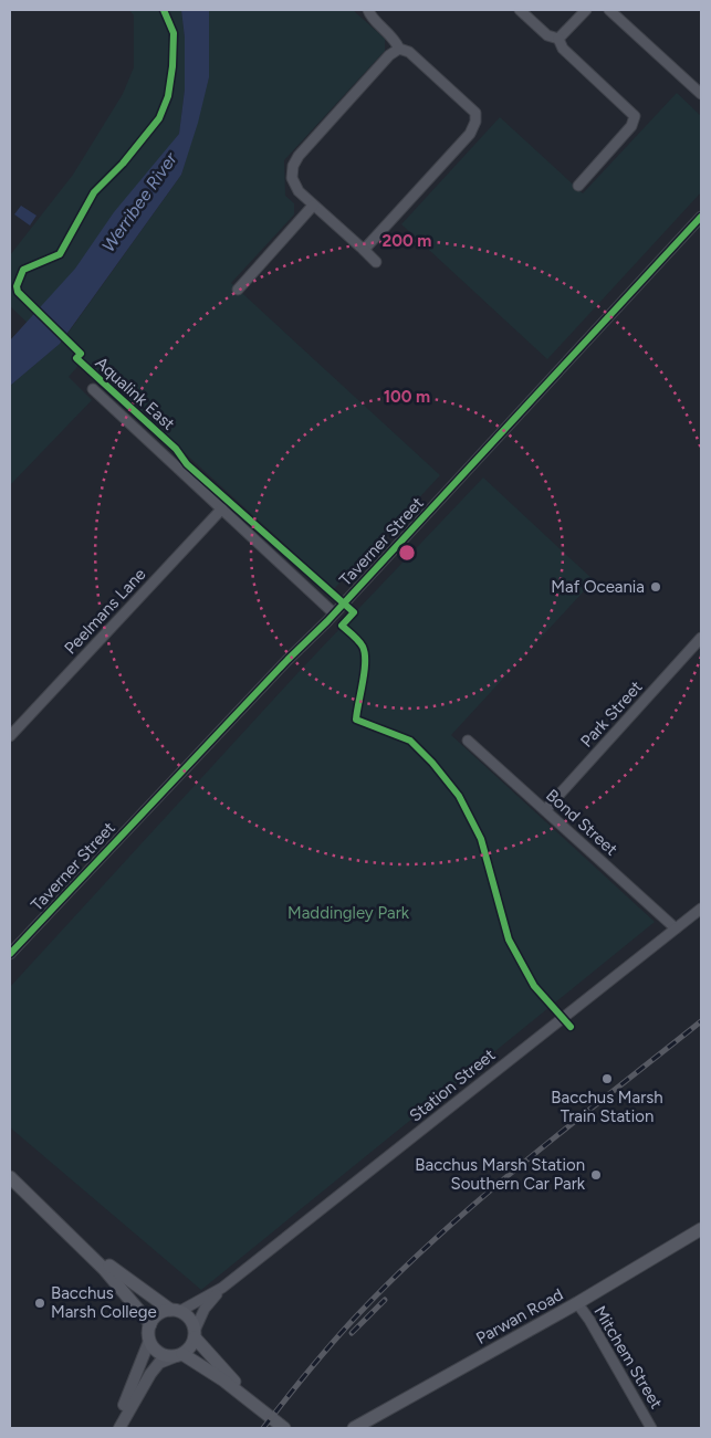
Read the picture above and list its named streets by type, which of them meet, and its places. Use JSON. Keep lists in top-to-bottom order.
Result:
{
  "streets": {
    "main road": ["Parwan Road"],
    "street": [
      "Taverner Street",
      "Peelmans Lane",
      "Park Street",
      "Bond Street",
      "Station Street",
      "Mitchem Street"
    ],
    "cycle path": ["Aqualink East"]
  },
  "crossings": [
    ["Park Street", "Bond Street"],
    ["Bond Street", "Station Street"],
    ["Parwan Road", "Mitchem Street"]
  ],
  "water": ["Werribee River"],
  "parks": ["Maddingley Park"],
  "places": [
    "Maf Oceania",
    "Bacchus Marsh Train Station",
    "Bacchus Marsh Station Southern Car Park",
    "Bacchus Marsh College"
  ],
  "rings": ["200 m", "100 m"]
}
